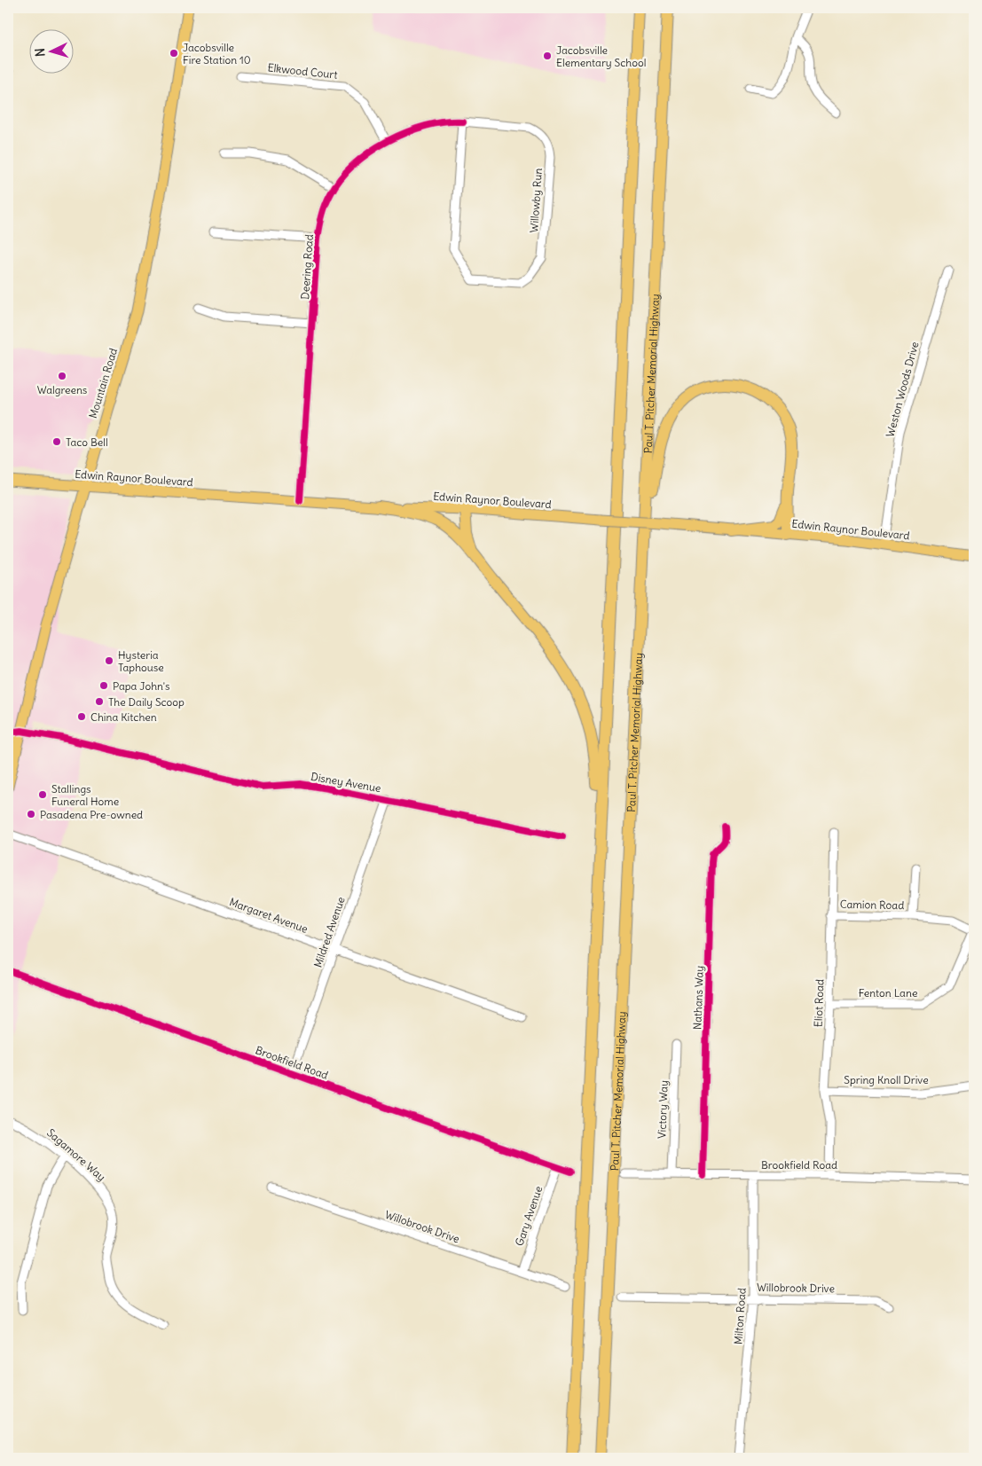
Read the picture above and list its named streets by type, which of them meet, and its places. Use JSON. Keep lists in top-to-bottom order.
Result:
{
  "streets": {
    "highway": ["Paul T. Pitcher Memorial Highway"],
    "main road": ["Mountain Road", "Edwin Raynor Boulevard"],
    "street": [
      "Elkwood Court",
      "Willowby Run",
      "Deering Road",
      "Weston Woods Drive",
      "Disney Avenue",
      "Camion Road",
      "Margaret Avenue",
      "Mildred Avenue",
      "Fenton Lane",
      "Nathans Way",
      "Eliot Road",
      "Brookfield Road",
      "Spring Knoll Drive",
      "Victory Way",
      "Sagamore Way",
      "Gary Avenue",
      "Willobrook Drive",
      "Milton Road"
    ]
  },
  "crossings": [
    ["Elkwood Court", "Deering Road"],
    ["Willowby Run", "Deering Road"],
    ["Deering Road", "Edwin Raynor Boulevard"],
    ["Mountain Road", "Edwin Raynor Boulevard"],
    ["Mountain Road", "Disney Avenue"],
    ["Weston Woods Drive", "Edwin Raynor Boulevard"],
    ["Disney Avenue", "Mildred Avenue"],
    ["Camion Road", "Fenton Lane"],
    ["Camion Road", "Eliot Road"],
    ["Margaret Avenue", "Mildred Avenue"],
    ["Mildred Avenue", "Brookfield Road"],
    ["Fenton Lane", "Eliot Road"],
    ["Nathans Way", "Brookfield Road"],
    ["Eliot Road", "Brookfield Road"],
    ["Eliot Road", "Spring Knoll Drive"],
    ["Brookfield Road", "Victory Way"],
    ["Brookfield Road", "Gary Avenue"],
    ["Brookfield Road", "Milton Road"],
    ["Gary Avenue", "Willobrook Drive"],
    ["Willobrook Drive", "Milton Road"]
  ],
  "places": [
    "Jacobsville Fire Station 10",
    "Jacobsville Elementary School",
    "Walgreens",
    "Taco Bell",
    "Hysteria Taphouse",
    "Papa John's",
    "The Daily Scoop",
    "China Kitchen",
    "Stallings Funeral Home",
    "Pasadena Pre-owned"
  ],
  "north": "left"
}
